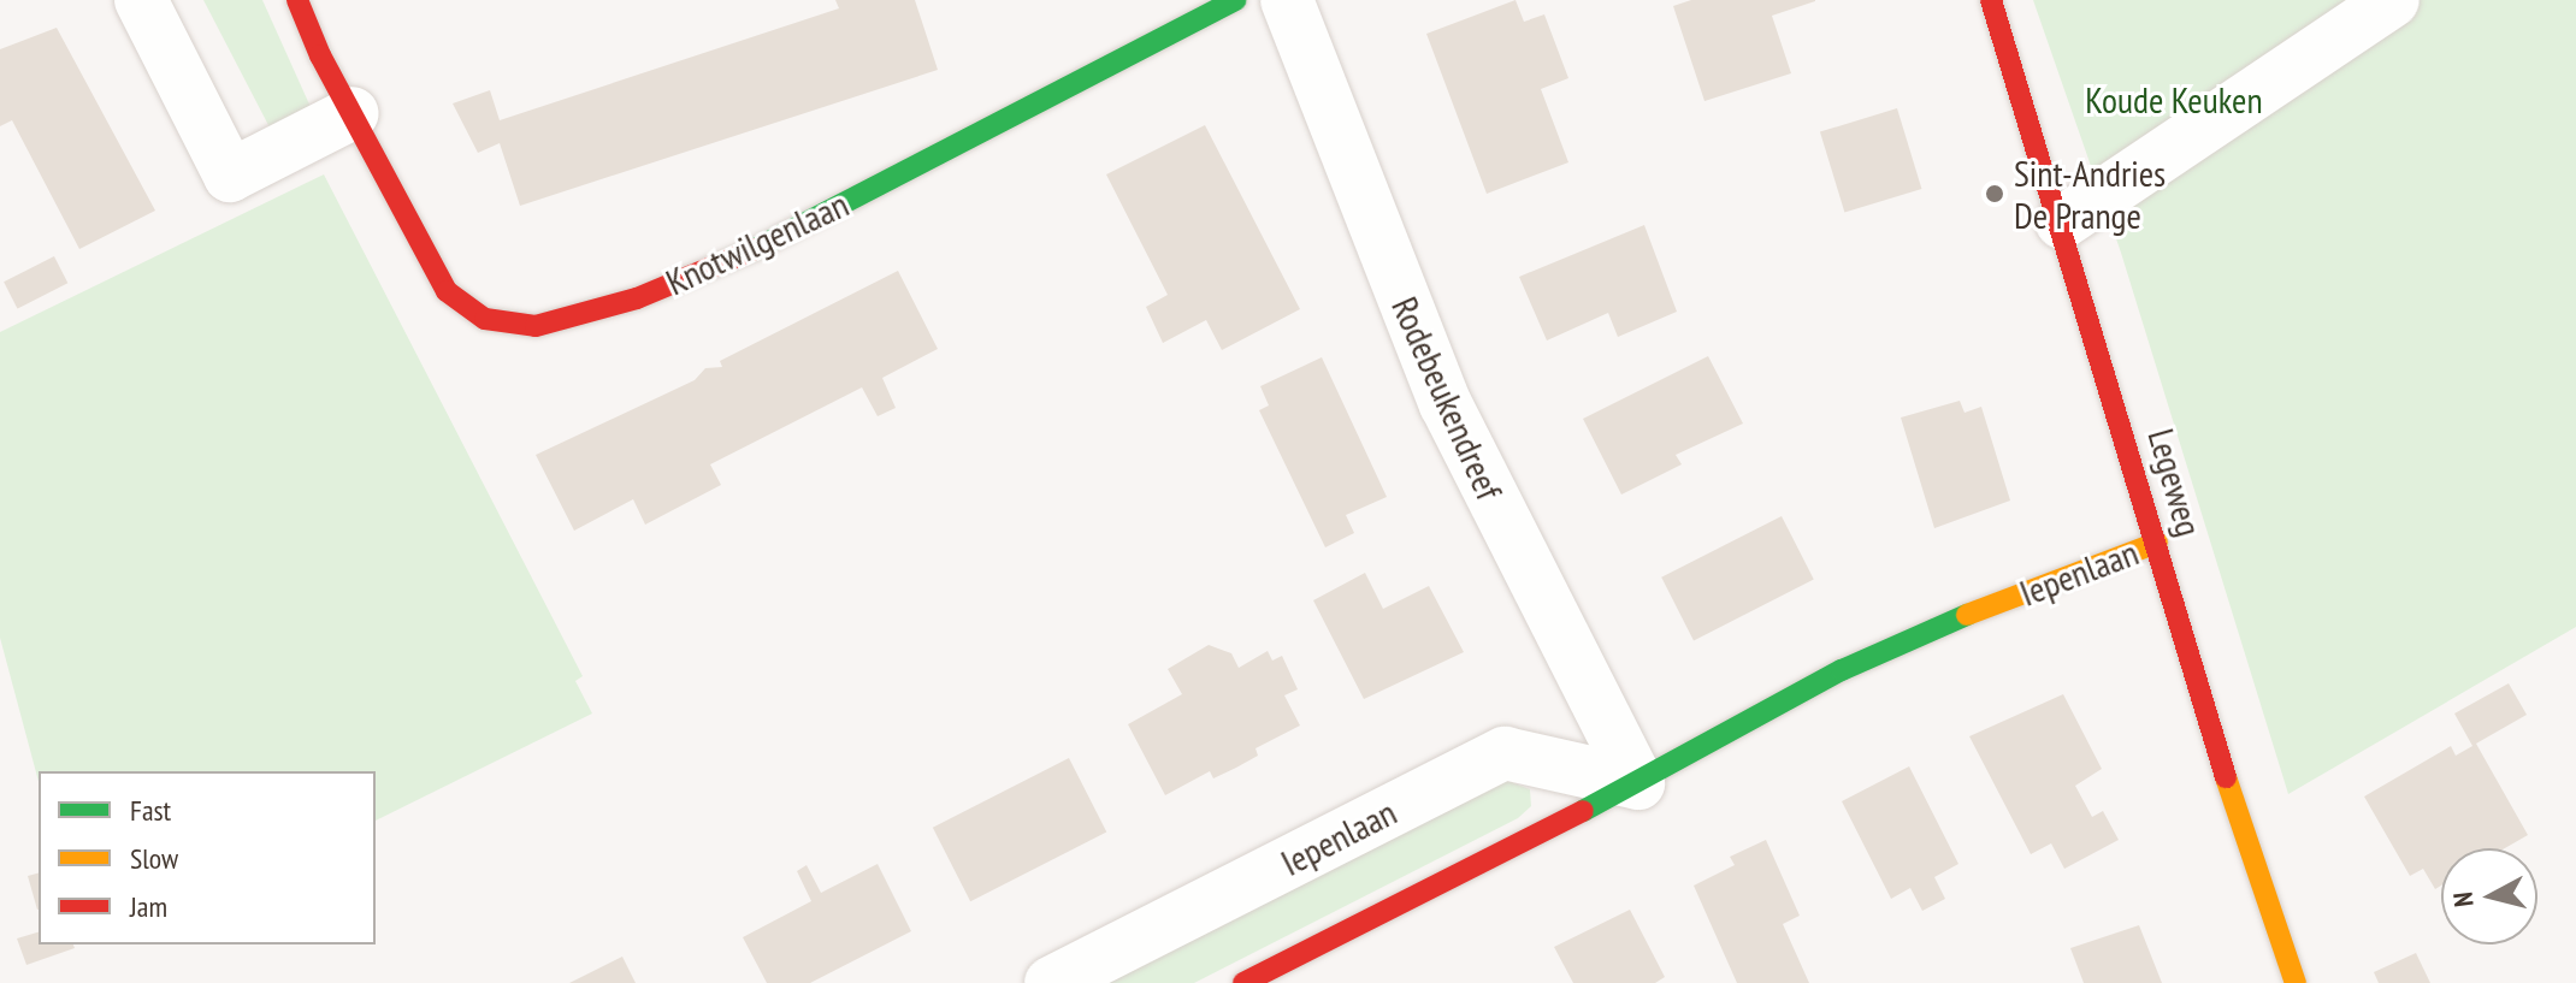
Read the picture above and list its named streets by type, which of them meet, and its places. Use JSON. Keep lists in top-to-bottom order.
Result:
{
  "streets": {
    "street": [
      "Knotwilgenlaan",
      "Rodebeukendreef",
      "Legeweg",
      "Iepenlaan"
    ]
  },
  "crossings": [
    ["Rodebeukendreef", "Iepenlaan"],
    ["Legeweg", "Iepenlaan"]
  ],
  "parks": ["Koude Keuken"],
  "places": ["Sint-Andries De Prange"],
  "legend": ["Fast", "Slow", "Jam"],
  "north": "left"
}
